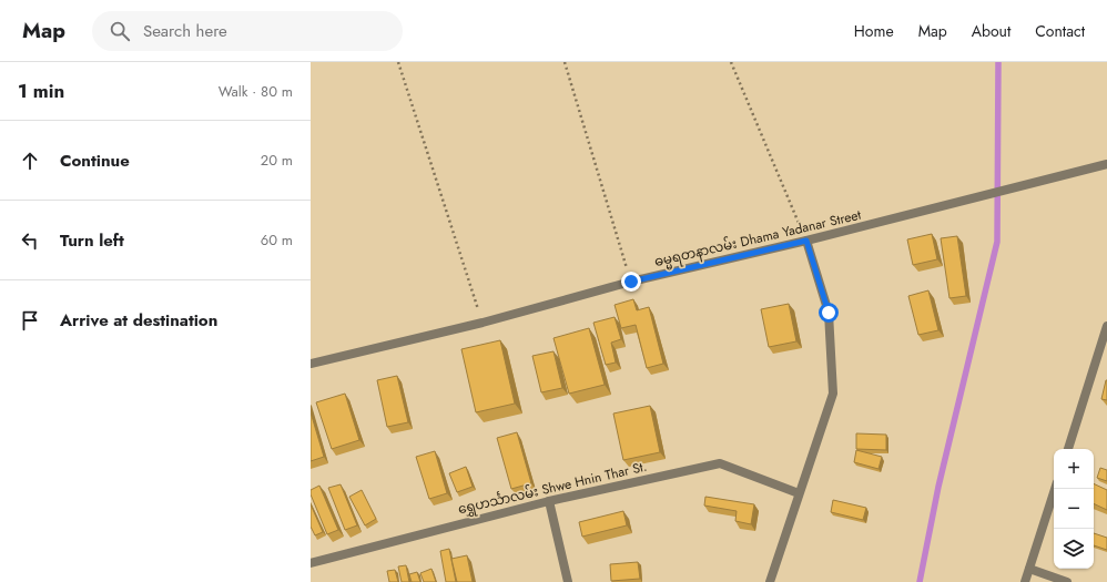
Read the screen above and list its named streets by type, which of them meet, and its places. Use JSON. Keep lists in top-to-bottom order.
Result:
{
  "streets": {
    "street": ["ဓမ္မရတနာလမ်း Dhama Yadanar Street", "ရွှေဟင်္သာလမ်း Shwe Hnin Thar St."]
  },
  "page": {
    "header": "Map",
    "search": "Search here",
    "nav": [
      "Home",
      "Map",
      "About",
      "Contact"
    ],
    "heading": ["1 min", "Walk · 80 m"],
    "list": [
      ["Continue", "20 m"],
      ["Turn left", "60 m"],
      "Arrive at destination"
    ],
    "map_buttons": ["+", "−"]
  }
}
